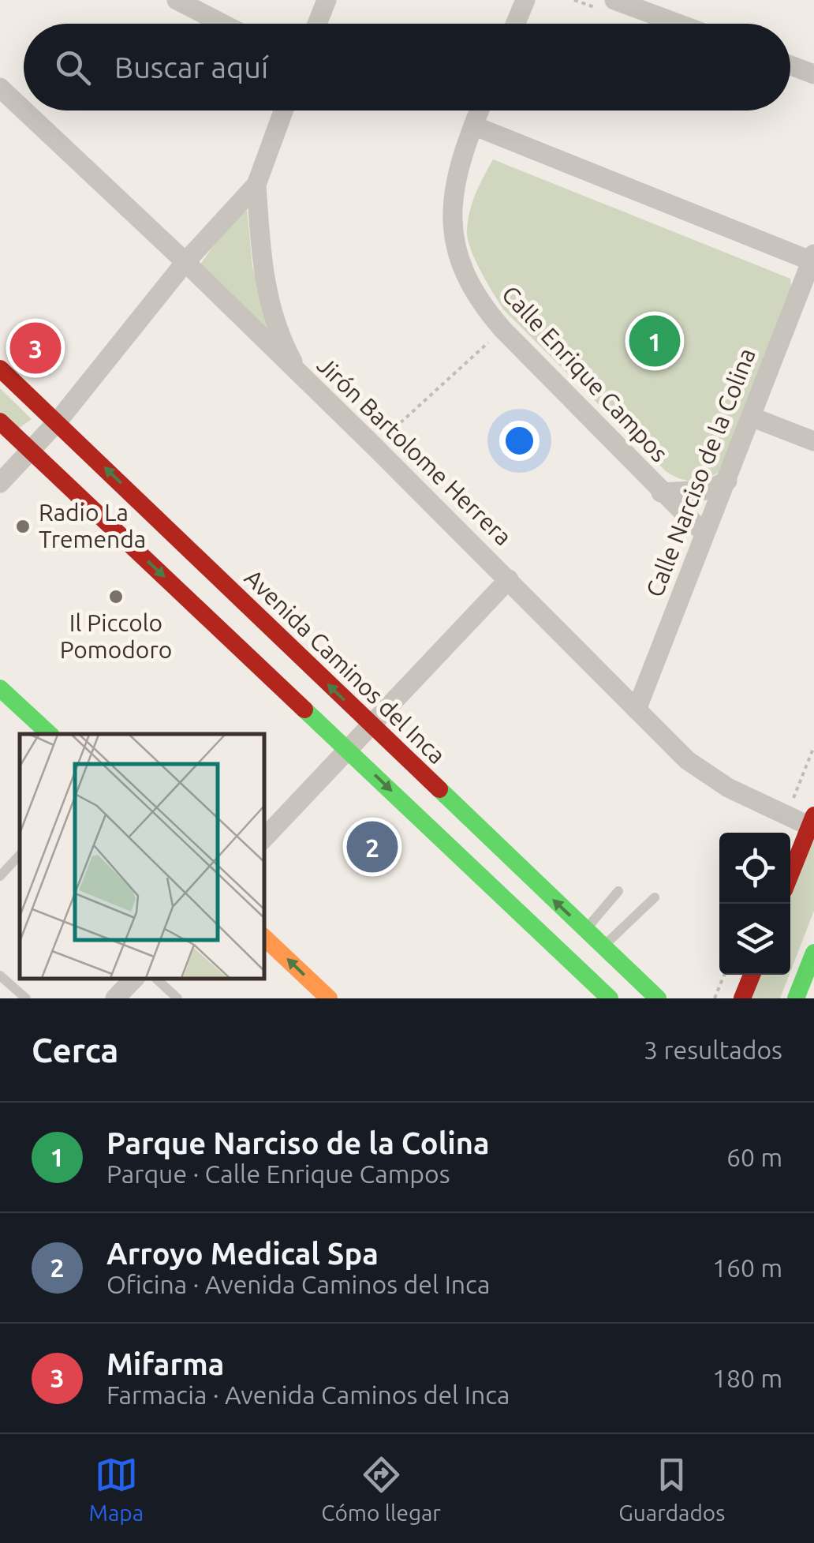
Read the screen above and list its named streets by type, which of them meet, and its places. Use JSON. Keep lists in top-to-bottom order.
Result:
{
  "streets": {
    "main road": ["Avenida Caminos del Inca"],
    "street": ["Calle Enrique Campos", "Jirón Bartolome Herrera", "Calle Narciso de la Colina"]
  },
  "crossings": [
    ["Calle Enrique Campos", "Calle Narciso de la Colina"],
    ["Jirón Bartolome Herrera", "Calle Narciso de la Colina"]
  ],
  "places": ["Radio La Tremenda", "Il Piccolo Pomodoro"],
  "page": {
    "search": "Buscar aquí",
    "pins": ["1", "3", "2"],
    "heading": ["Cerca", "3 resultados"],
    "list": [
      {
        "mark": "1",
        "name": "Parque Narciso de la Colina",
        "note": "Parque · Calle Enrique Campos",
        "value": "60 m"
      },
      {
        "mark": "2",
        "name": "Arroyo Medical Spa",
        "note": "Oficina · Avenida Caminos del Inca",
        "value": "160 m"
      },
      {
        "mark": "3",
        "name": "Mifarma",
        "note": "Farmacia · Avenida Caminos del Inca",
        "value": "180 m"
      }
    ],
    "nav": ["Mapa", "Cómo llegar", "Guardados"]
  }
}
